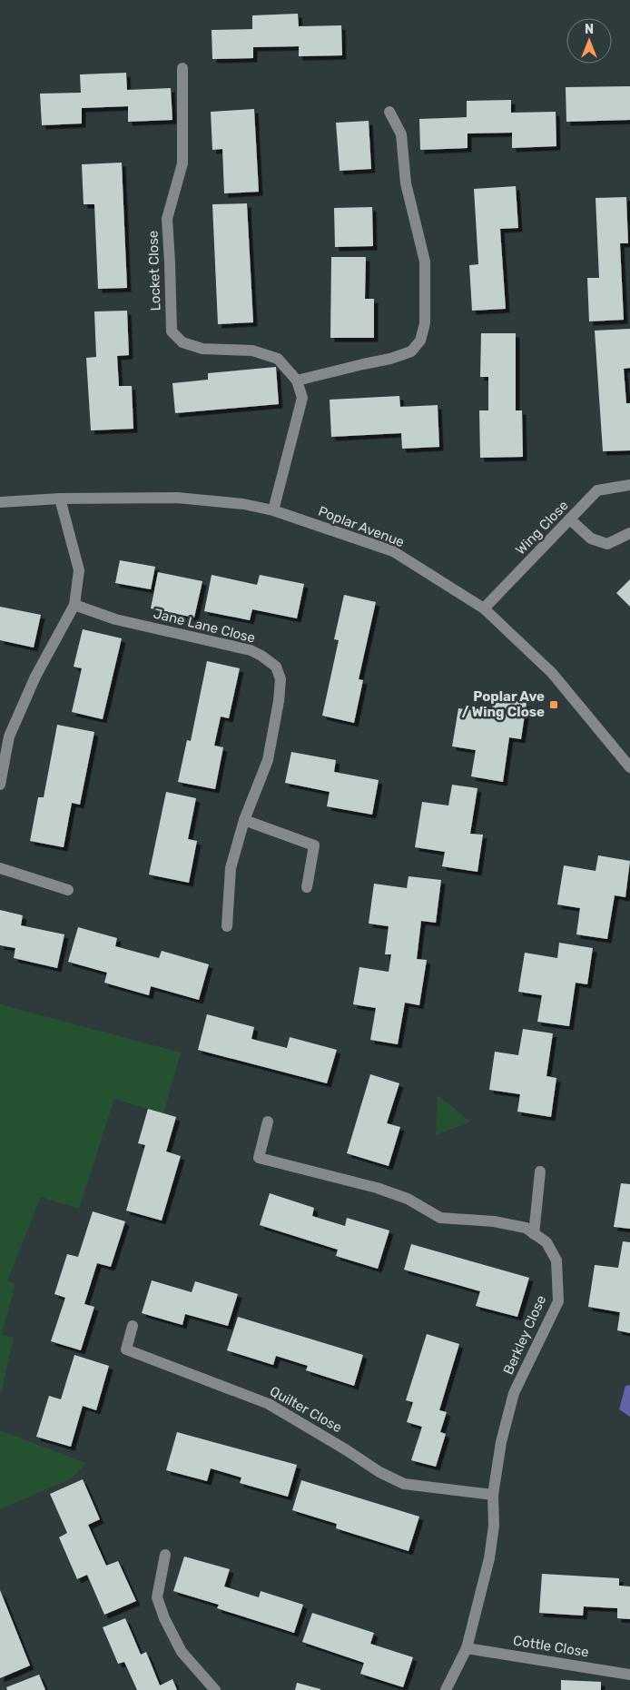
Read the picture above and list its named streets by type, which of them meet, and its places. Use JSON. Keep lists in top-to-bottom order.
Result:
{
  "streets": {
    "street": [
      "Locket Close",
      "Poplar Avenue",
      "Wing Close",
      "Jane Lane Close",
      "Berkley Close",
      "Quilter Close",
      "Cottle Close"
    ]
  },
  "crossings": [
    ["Locket Close", "Poplar Avenue"],
    ["Poplar Avenue", "Wing Close"],
    ["Berkley Close", "Quilter Close"],
    ["Berkley Close", "Cottle Close"]
  ],
  "places": {
    "transit": ["Poplar Ave / Wing Close"]
  },
  "north": "top"
}
